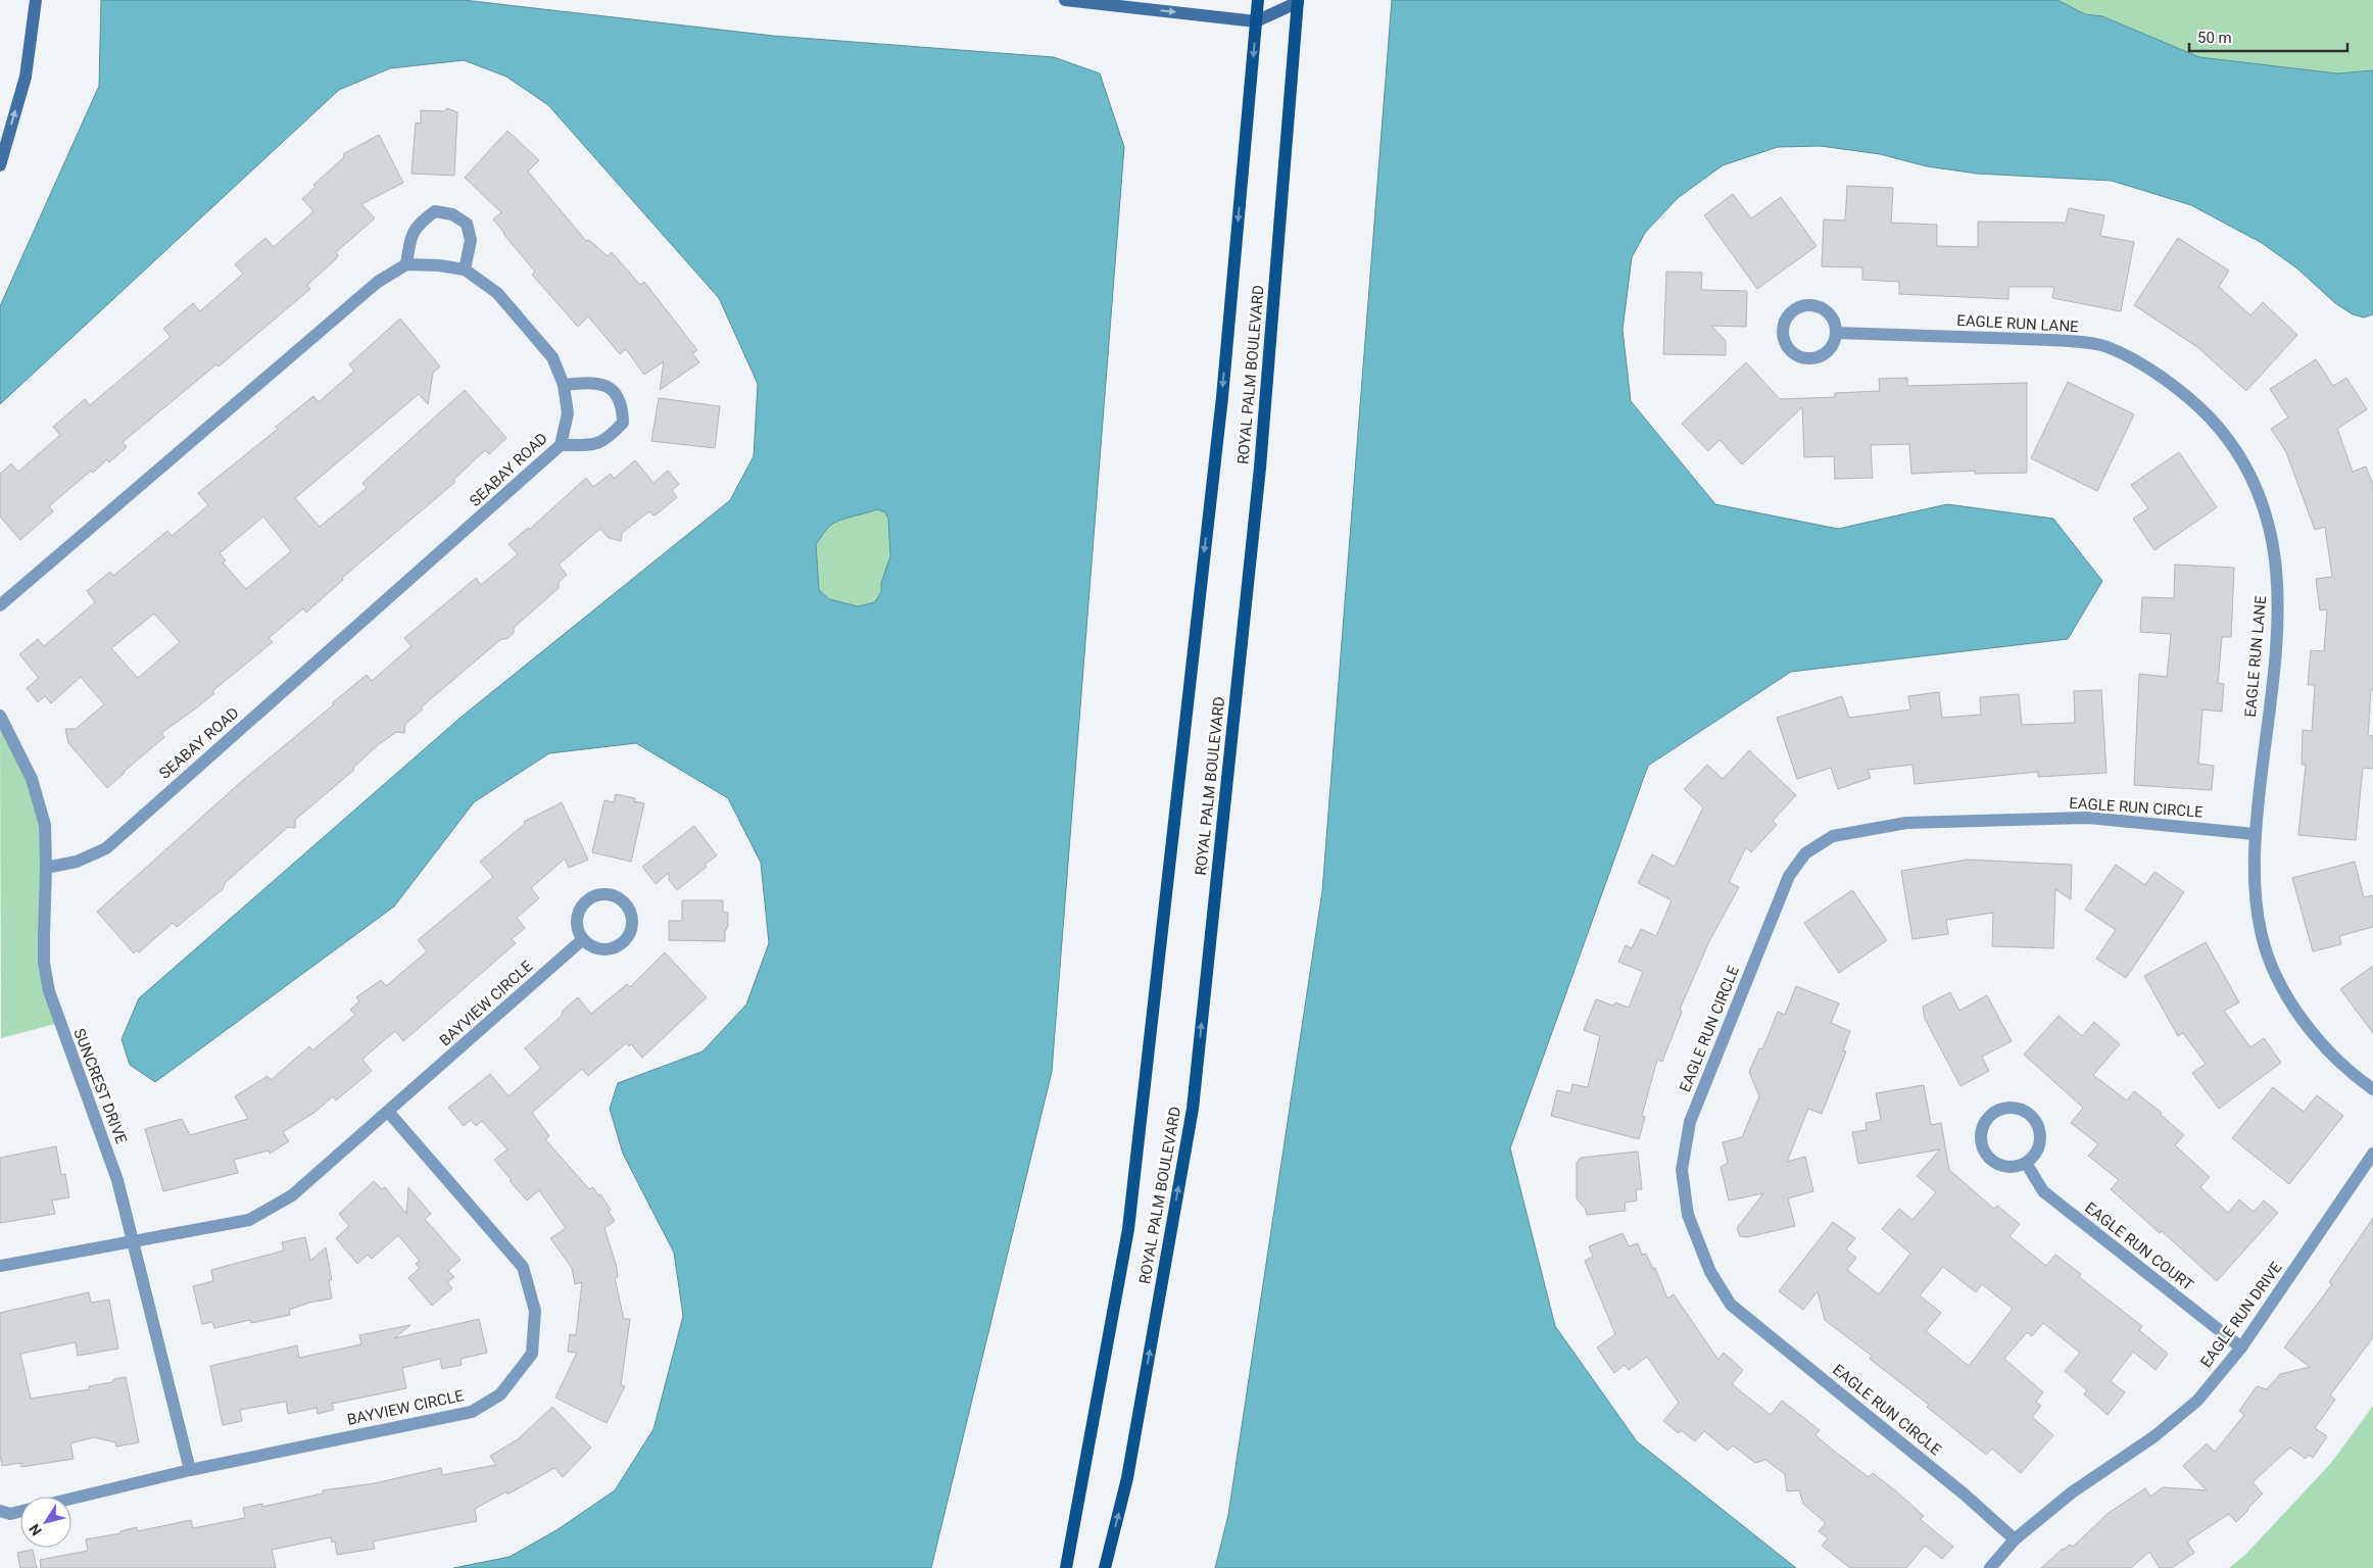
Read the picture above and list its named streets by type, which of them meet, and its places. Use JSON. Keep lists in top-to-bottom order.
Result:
{
  "streets": {
    "main road": ["ROYAL PALM BOULEVARD"],
    "street": [
      "EAGLE RUN LANE",
      "SEABAY ROAD",
      "EAGLE RUN CIRCLE",
      "BAYVIEW CIRCLE",
      "SUNCREST DRIVE",
      "EAGLE RUN COURT",
      "EAGLE RUN DRIVE"
    ]
  },
  "crossings": [
    ["EAGLE RUN LANE", "EAGLE RUN CIRCLE"],
    ["SEABAY ROAD", "SUNCREST DRIVE"],
    ["EAGLE RUN CIRCLE", "EAGLE RUN DRIVE"],
    ["BAYVIEW CIRCLE", "SUNCREST DRIVE"],
    ["EAGLE RUN COURT", "EAGLE RUN DRIVE"]
  ],
  "scale_bar": "50 m",
  "north": "bottom left"
}
